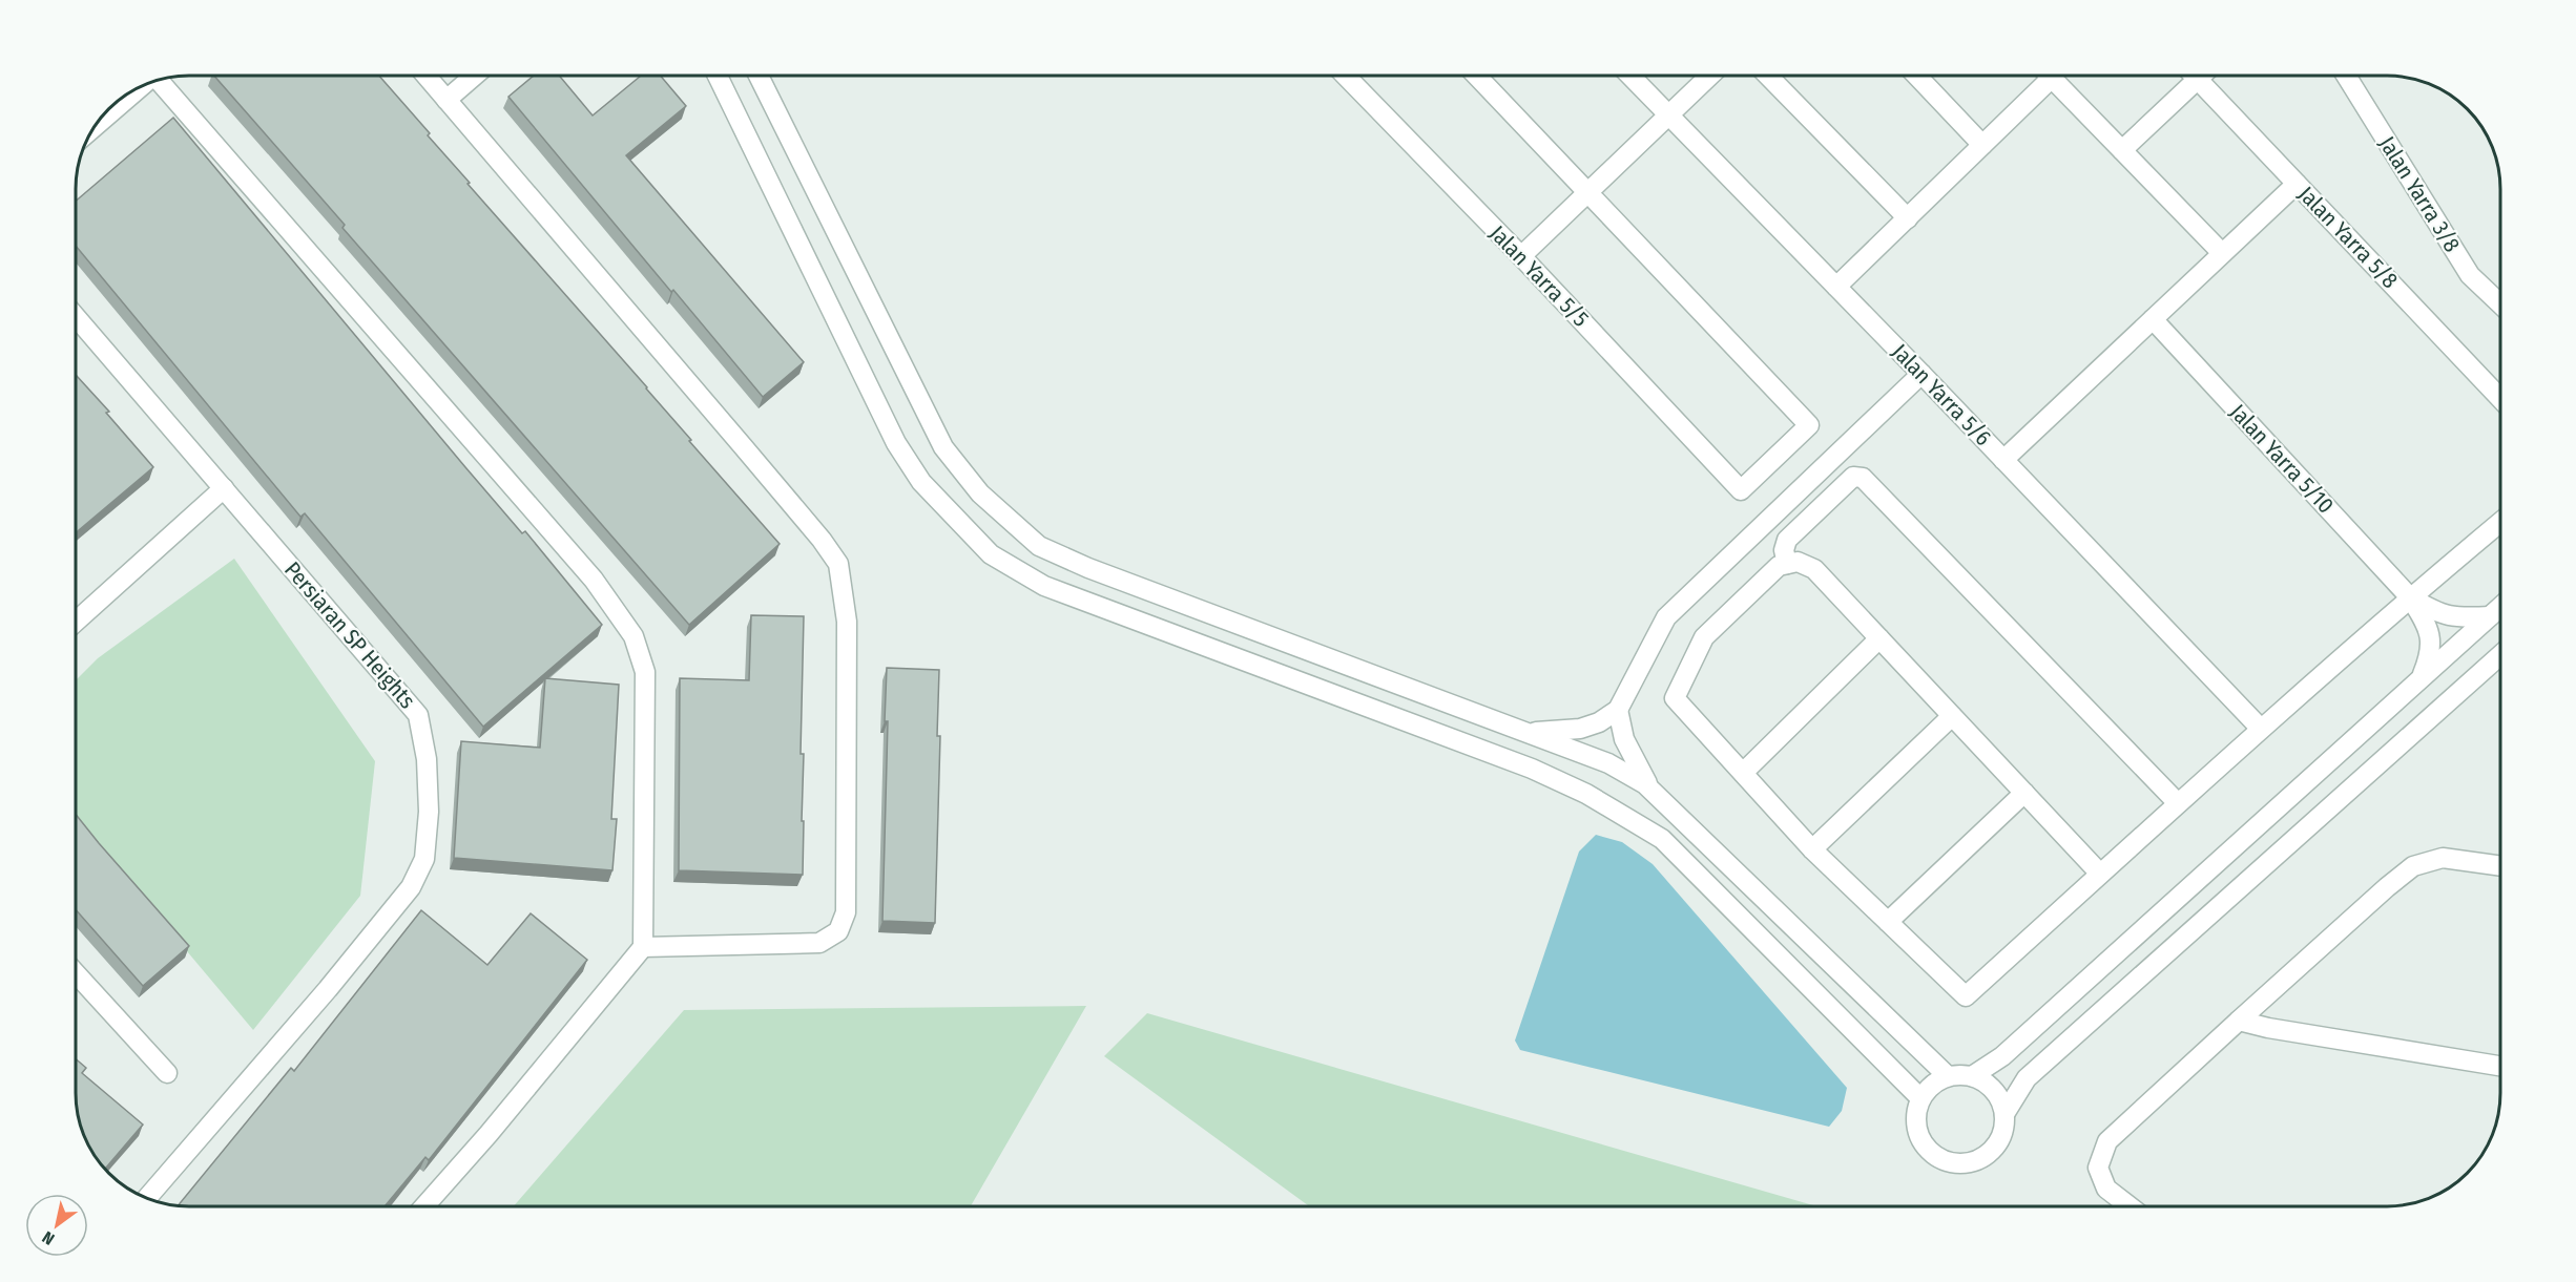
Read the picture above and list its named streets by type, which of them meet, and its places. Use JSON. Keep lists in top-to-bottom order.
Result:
{
  "streets": {
    "street": [
      "Jalan Yarra 3/8",
      "Jalan Yarra 5/8",
      "Jalan Yarra 5/5",
      "Jalan Yarra 5/6",
      "Jalan Yarra 5/10",
      "Persiaran SP Heights"
    ]
  },
  "north": "bottom left"
}
